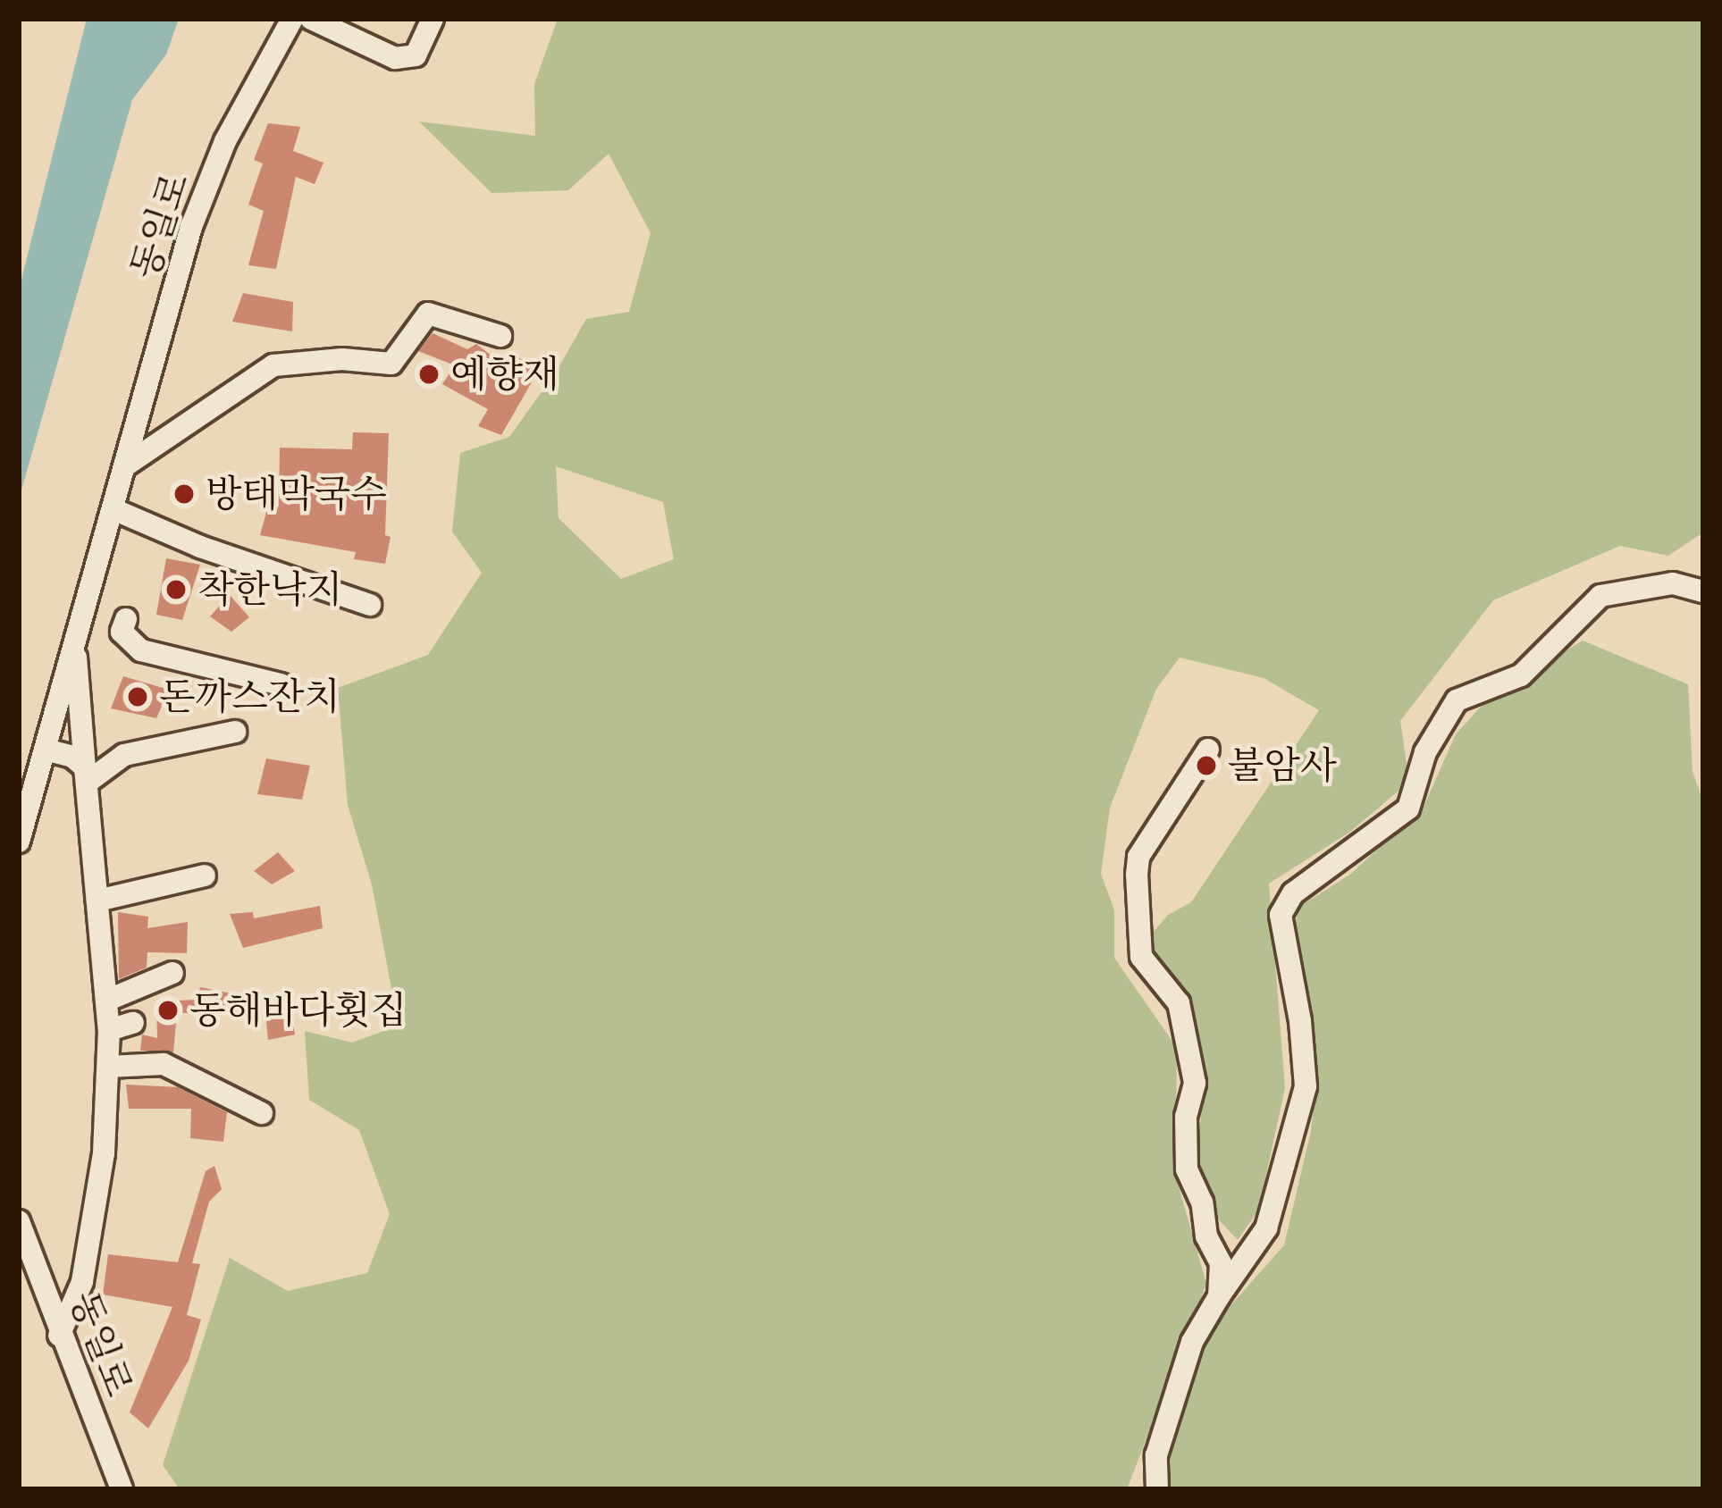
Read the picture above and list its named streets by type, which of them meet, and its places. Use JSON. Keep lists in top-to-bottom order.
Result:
{
  "streets": {
    "street": ["동일로"]
  },
  "places": [
    "예향재",
    "방태막국수",
    "착한낙지",
    "돈까스잔치",
    "불암사",
    "동해바다횟집"
  ]
}
